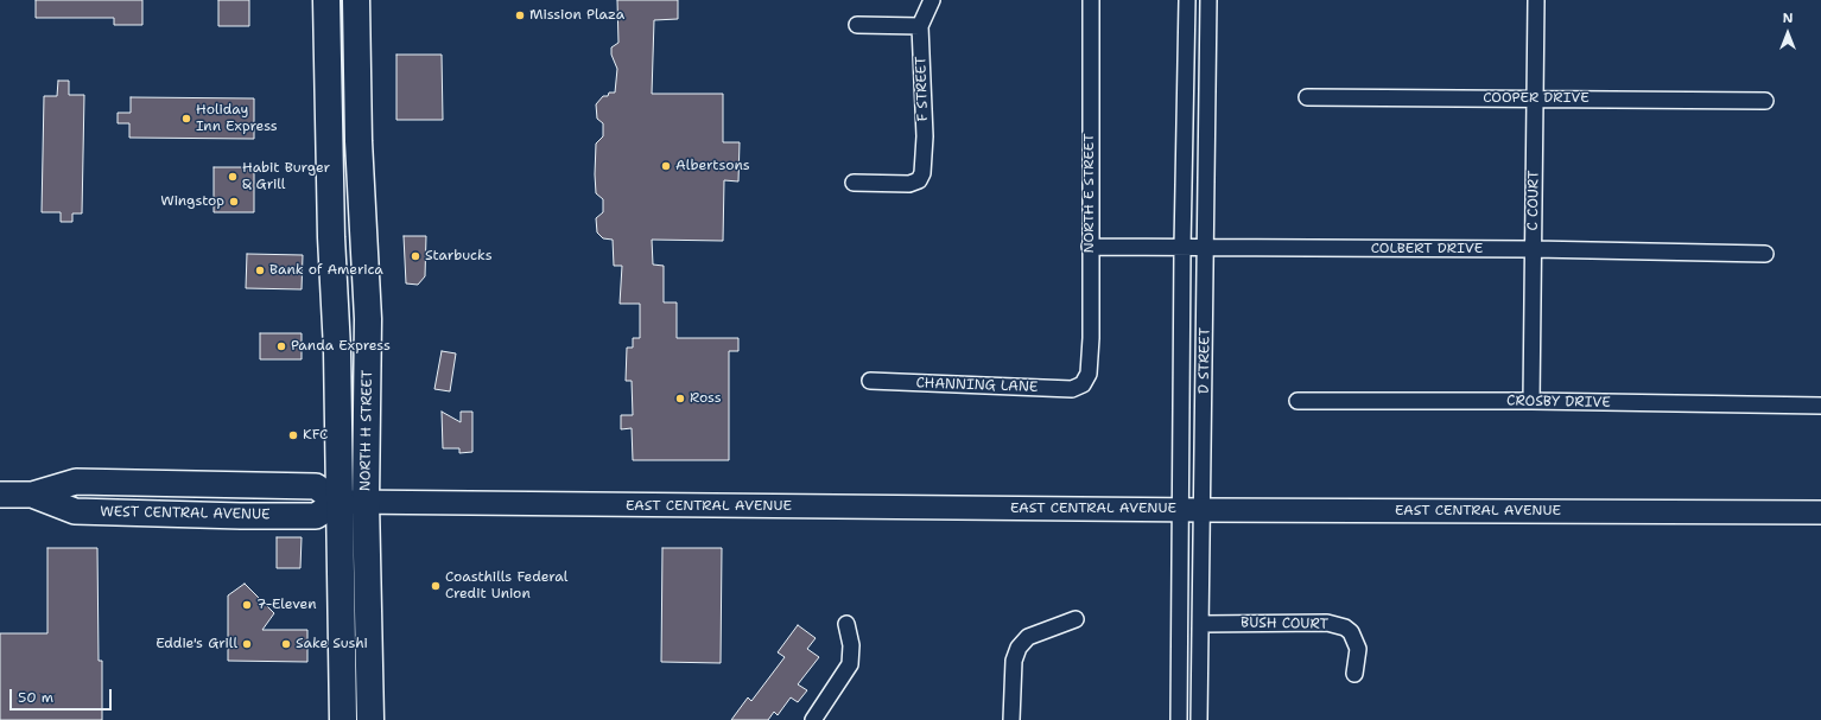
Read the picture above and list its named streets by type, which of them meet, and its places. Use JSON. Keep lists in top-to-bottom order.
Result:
{
  "streets": {
    "highway": ["NORTH H STREET"],
    "main road": ["EAST CENTRAL AVENUE", "WEST CENTRAL AVENUE"],
    "street": [
      "F STREET",
      "COOPER DRIVE",
      "NORTH E STREET",
      "C COURT",
      "COLBERT DRIVE",
      "D STREET",
      "CHANNING LANE",
      "CROSBY DRIVE",
      "BUSH COURT"
    ]
  },
  "crossings": [
    ["COOPER DRIVE", "C COURT"],
    ["NORTH E STREET", "COLBERT DRIVE"],
    ["NORTH E STREET", "CHANNING LANE"],
    ["C COURT", "COLBERT DRIVE"],
    ["C COURT", "CROSBY DRIVE"],
    ["COLBERT DRIVE", "D STREET"],
    ["D STREET", "EAST CENTRAL AVENUE"],
    ["D STREET", "BUSH COURT"],
    ["NORTH H STREET", "EAST CENTRAL AVENUE"],
    ["NORTH H STREET", "WEST CENTRAL AVENUE"]
  ],
  "places": [
    "Mission Plaza",
    "Holiday Inn Express",
    "Albertsons",
    "Habit Burger & Grill",
    "Wingstop",
    "Starbucks",
    "Bank of America",
    "Panda Express",
    "Ross",
    "KFC",
    "Coasthills Federal Credit Union",
    "7-Eleven",
    "Eddie's Grill",
    "Sake Sushi"
  ],
  "scale_bar": "50 m",
  "north": "top"
}
